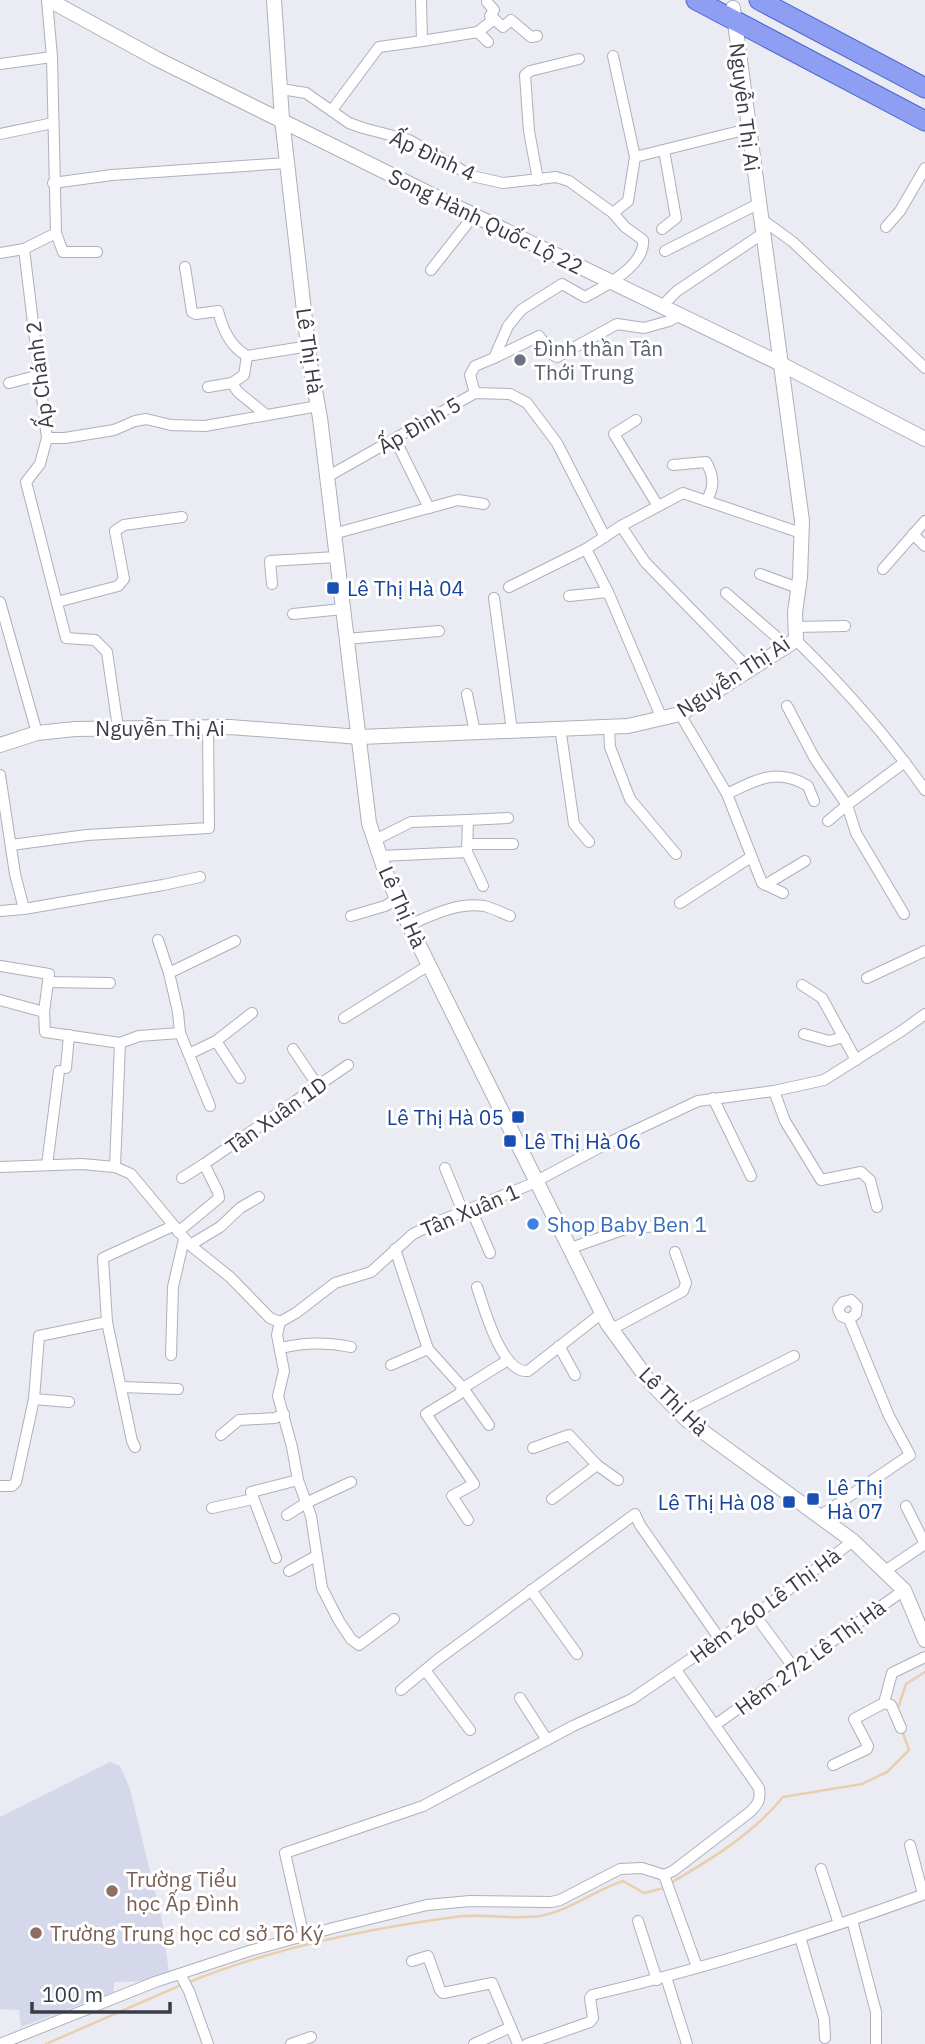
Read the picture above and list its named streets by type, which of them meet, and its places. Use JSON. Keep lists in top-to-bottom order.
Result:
{
  "streets": {
    "street": [
      "Nguyễn Thị Ai",
      "Ấp Đình 4",
      "Song Hành Quốc Lộ 22",
      "Lê Thị Hà",
      "Ấp Chánh 2",
      "Ấp Đình 5",
      "Tân Xuân 1D",
      "Tân Xuân 1",
      "Hẻm 260 Lê Thị Hà",
      "Hẻm 272 Lê Thị Hà"
    ]
  },
  "crossings": [
    ["Nguyễn Thị Ai", "Song Hành Quốc Lộ 22"],
    ["Nguyễn Thị Ai", "Lê Thị Hà"],
    ["Nguyễn Thị Ai", "Ấp Chánh 2"],
    ["Ấp Đình 4", "Song Hành Quốc Lộ 22"],
    ["Ấp Đình 4", "Lê Thị Hà"],
    ["Song Hành Quốc Lộ 22", "Lê Thị Hà"],
    ["Lê Thị Hà", "Ấp Đình 5"],
    ["Lê Thị Hà", "Tân Xuân 1"],
    ["Lê Thị Hà", "Hẻm 260 Lê Thị Hà"],
    ["Lê Thị Hà", "Hẻm 272 Lê Thị Hà"]
  ],
  "places": {
    "other": [
      "Đình thần Tân Thới Trung",
      "Shop Baby Ben 1",
      "Trường Tiểu học Ấp Đình",
      "Trường Trung học cơ sở Tô Ký"
    ],
    "transit": [
      "Lê Thị Hà 04",
      "Lê Thị Hà 05",
      "Lê Thị Hà 06",
      "Lê Thị Hà 07",
      "Lê Thị Hà 08"
    ]
  },
  "scale_bar": "100 m"
}
